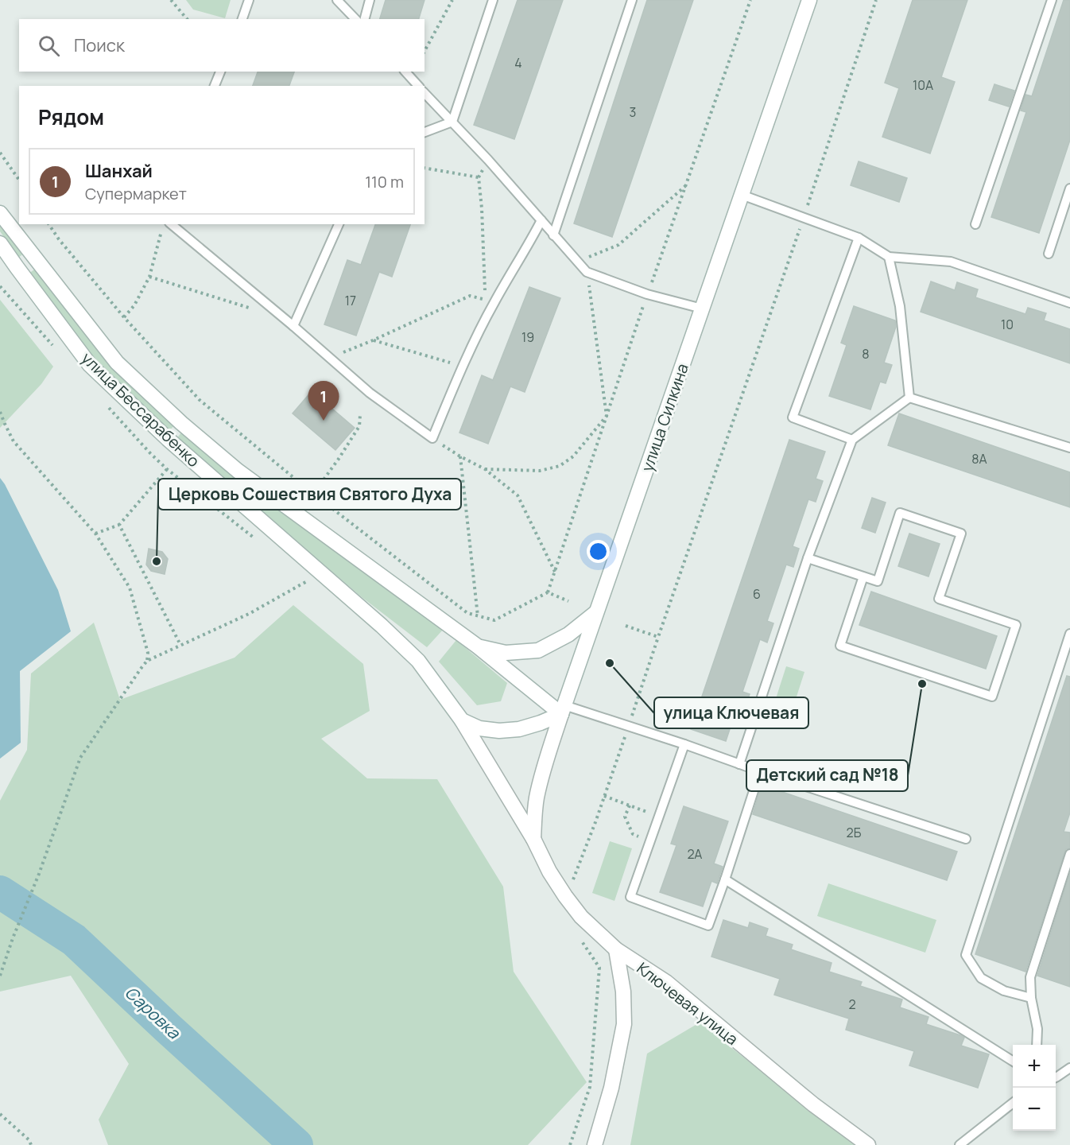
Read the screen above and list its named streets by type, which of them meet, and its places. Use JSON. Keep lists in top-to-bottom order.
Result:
{
  "streets": {
    "main road": ["улица Бессарабенко", "улица Силкина", "Ключевая улица"]
  },
  "crossings": [
    ["улица Бессарабенко", "улица Силкина"],
    ["улица Бессарабенко", "Ключевая улица"],
    ["улица Силкина", "Ключевая улица"]
  ],
  "water": ["Саровка"],
  "places": ["Церковь Сошествия Святого Духа", "улица Ключевая", "Детский сад №18"],
  "house_numbers": [
    "4",
    "10А",
    "3",
    "17",
    "10",
    "19",
    "8",
    "8А",
    "6",
    "2Б",
    "2А",
    "2"
  ],
  "page": {
    "search": "Поиск",
    "heading": "Рядом",
    "list": [
      {
        "mark": "1",
        "name": "Шанхай",
        "note": "Супермаркет",
        "value": "110 m"
      }
    ],
    "pins": "1",
    "map_buttons": ["+", "−"]
  }
}
